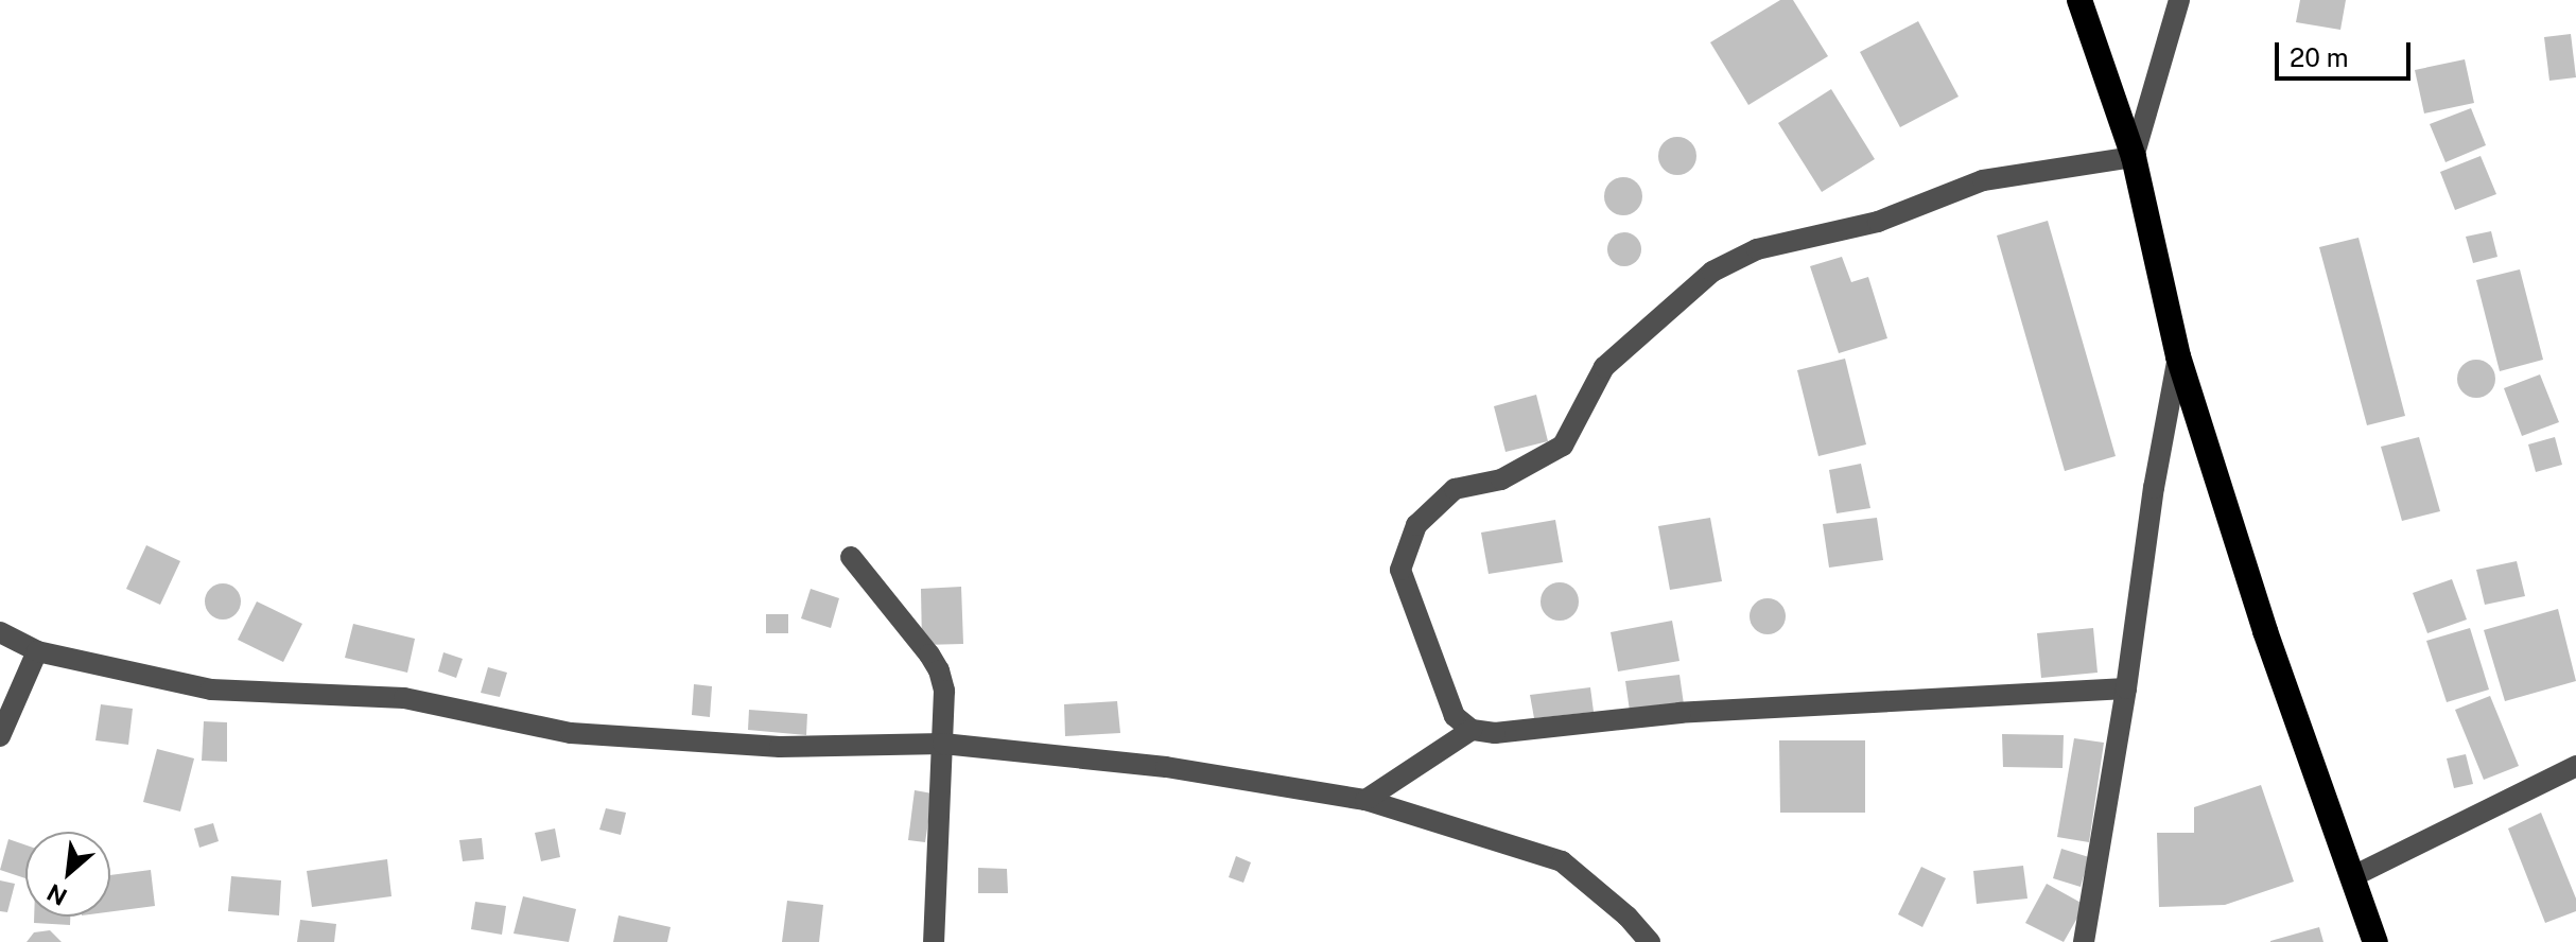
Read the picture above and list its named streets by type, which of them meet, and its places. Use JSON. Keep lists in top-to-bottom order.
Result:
{
  "scale_bar": "20 m",
  "north": "bottom left"
}
